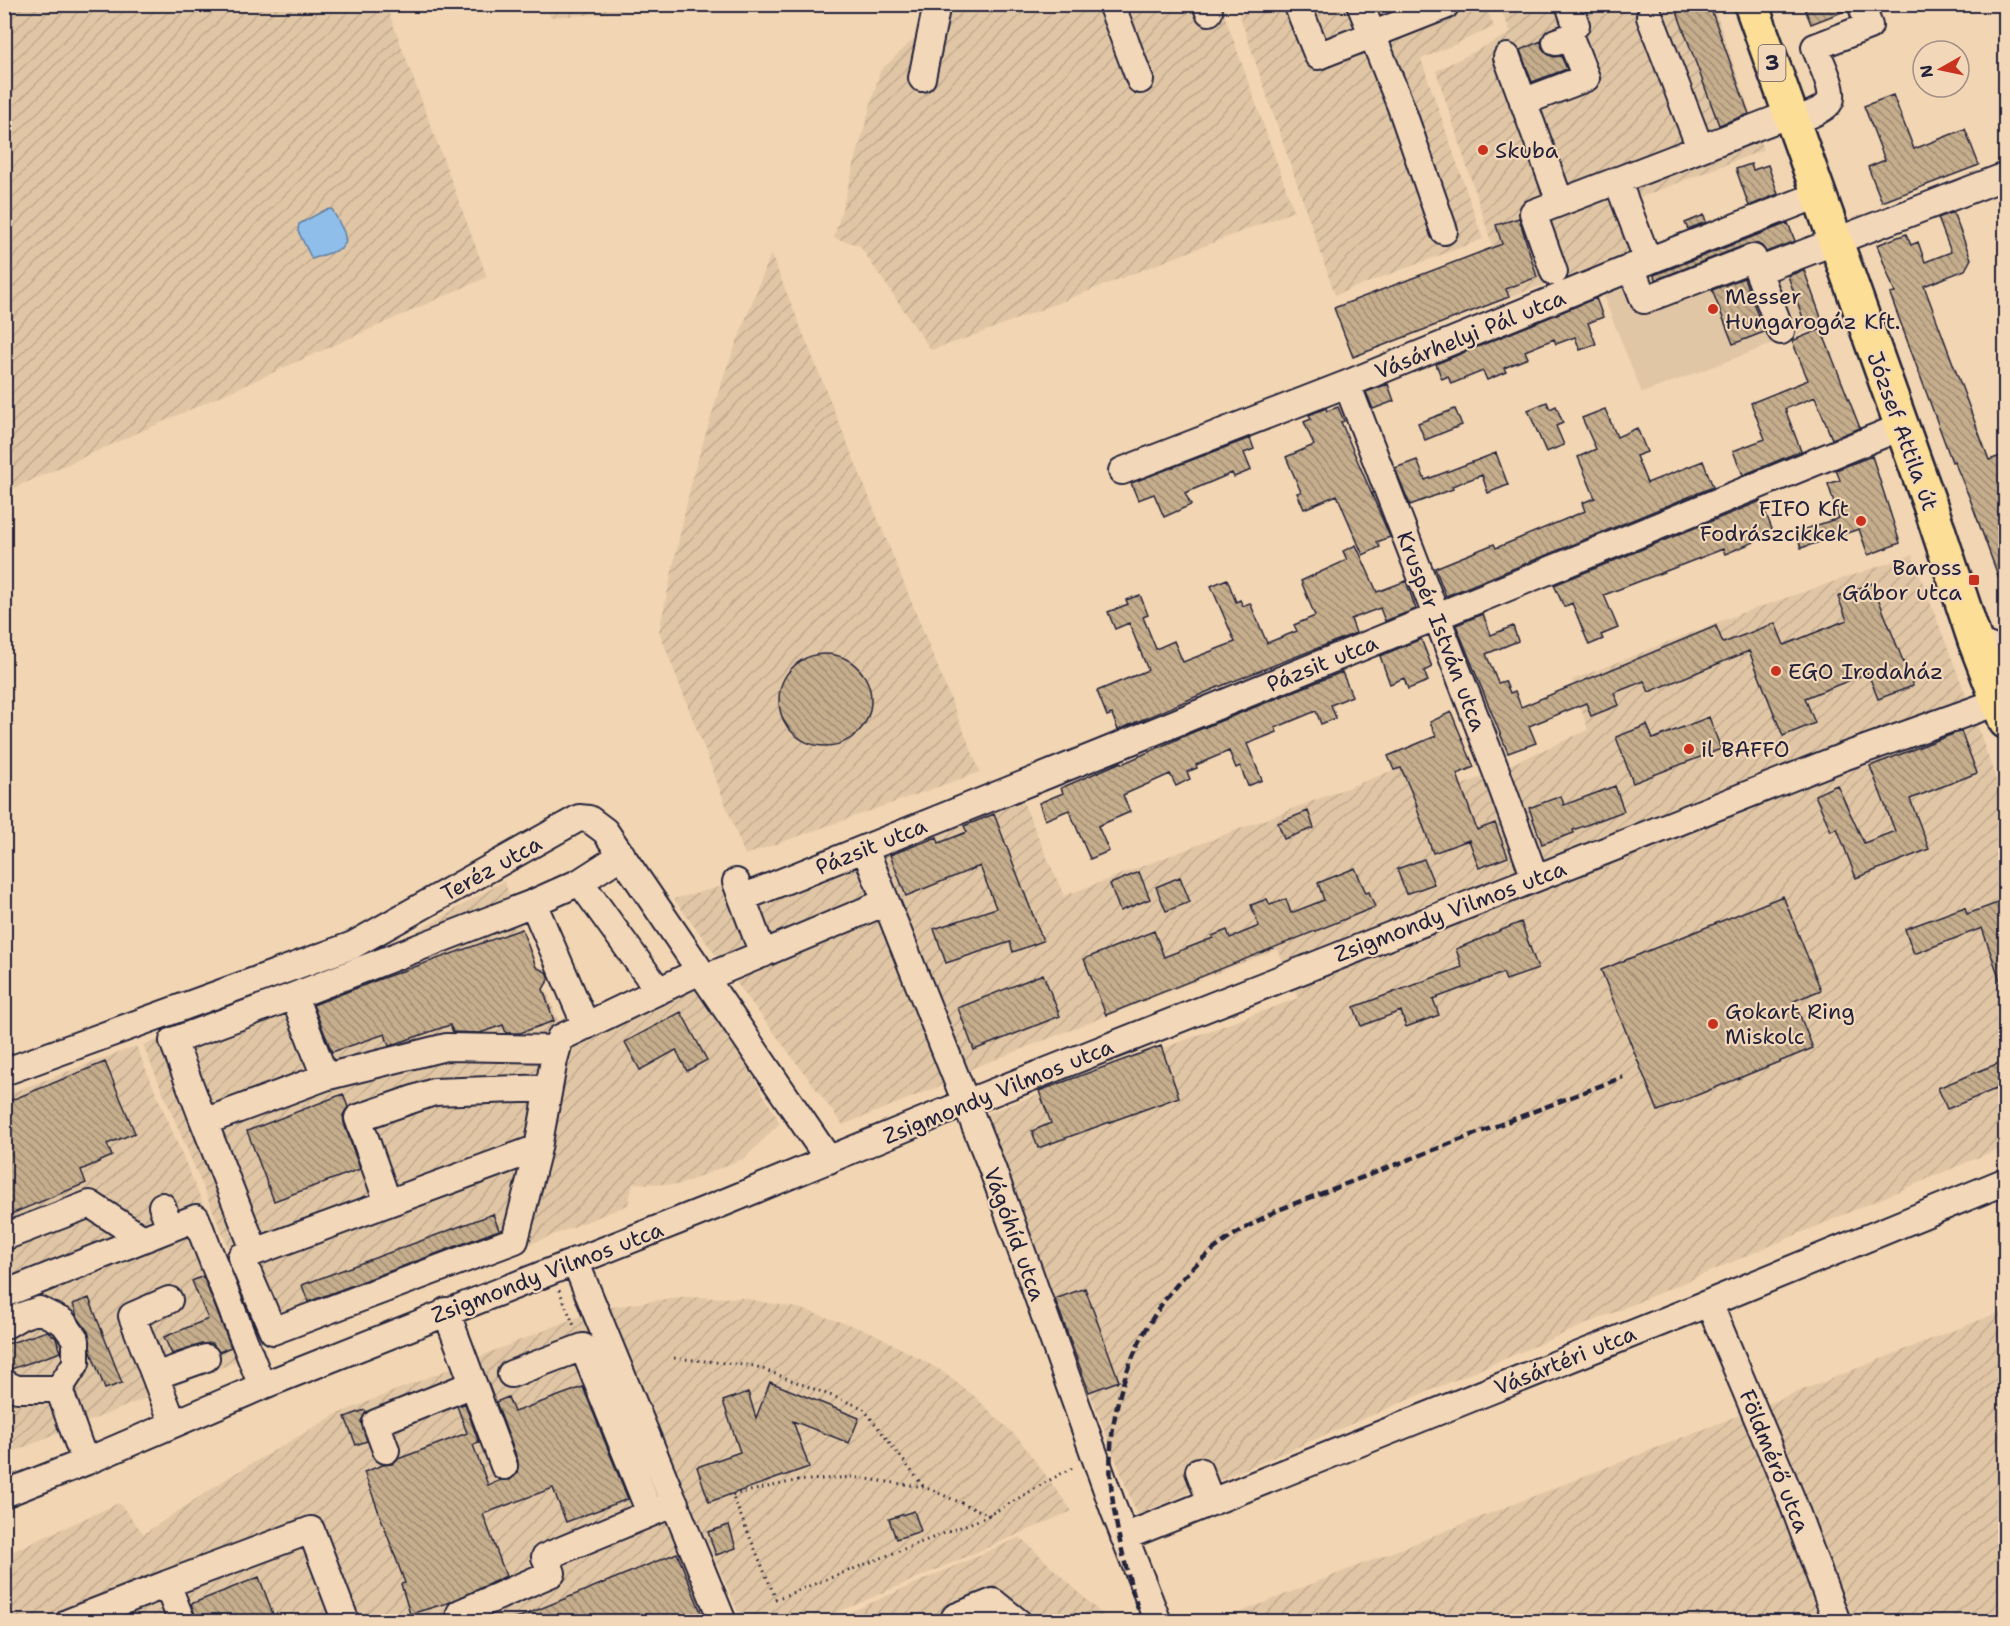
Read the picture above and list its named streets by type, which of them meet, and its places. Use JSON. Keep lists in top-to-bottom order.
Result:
{
  "streets": {
    "main road": ["3", "József Attila út"],
    "street": [
      "Vásárhelyi Pál utca",
      "Kruspér István utca",
      "Pázsit utca",
      "Teréz utca",
      "Zsigmondy Vilmos utca",
      "Vágóhíd utca",
      "Vásártéri utca",
      "Földmérő utca"
    ]
  },
  "crossings": [
    ["Vásárhelyi Pál utca", "József Attila út"],
    ["Vásárhelyi Pál utca", "Kruspér István utca"],
    ["József Attila út", "Pázsit utca"],
    ["József Attila út", "Zsigmondy Vilmos utca"],
    ["Kruspér István utca", "Pázsit utca"],
    ["Kruspér István utca", "Zsigmondy Vilmos utca"],
    ["Pázsit utca", "Vágóhíd utca"],
    ["Teréz utca", "Zsigmondy Vilmos utca"],
    ["Zsigmondy Vilmos utca", "Vágóhíd utca"],
    ["Vágóhíd utca", "Vásártéri utca"],
    ["Vásártéri utca", "Földmérő utca"]
  ],
  "places": {
    "other": [
      "Skuba",
      "Messer Hungarogáz Kft.",
      "FIFO Kft Fodrászcikkek",
      "EGO Irodaház",
      "il BAFFO",
      "Gokart Ring Miskolc"
    ],
    "transit": ["Baross Gábor utca"]
  },
  "north": "left"
}
